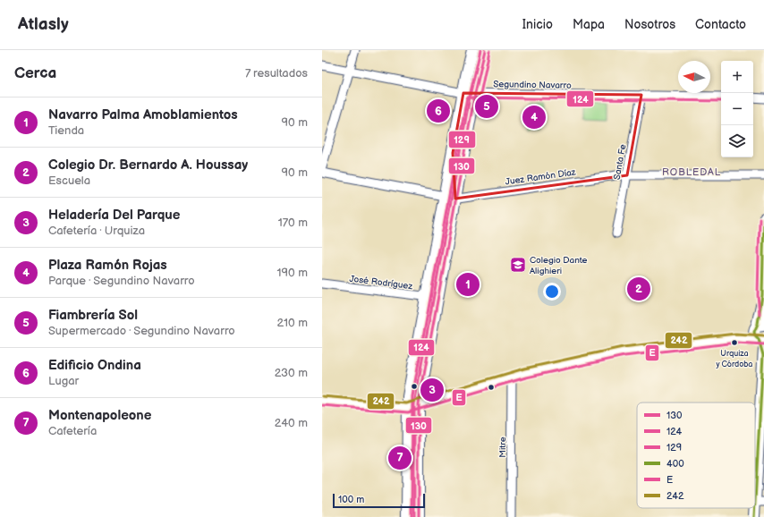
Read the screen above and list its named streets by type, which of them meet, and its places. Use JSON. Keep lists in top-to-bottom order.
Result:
{
  "streets": {
    "street": [
      "Segundino Navarro",
      "Santa Fe",
      "Juez Ramón Díaz",
      "José Rodríguez",
      "Mitre"
    ]
  },
  "crossings": [
    ["Segundino Navarro", "Santa Fe"],
    ["Santa Fe", "Juez Ramón Díaz"]
  ],
  "districts": ["ROBLEDAL"],
  "places": {
    "school or university": ["Colegio Dante Alighieri"],
    "other": ["Urquiza y Córdoba"]
  },
  "lines": [
    "transit line 130",
    "transit line 129",
    "transit line 124",
    "transit line 400",
    "transit line E",
    "transit line 242"
  ],
  "legend": [
    "130",
    "124",
    "129",
    "400",
    "E",
    "242"
  ],
  "scale_bar": "100 m",
  "north": "left",
  "page": {
    "header": "Atlasly",
    "nav": [
      "Inicio",
      "Mapa",
      "Nosotros",
      "Contacto"
    ],
    "heading": ["Cerca", "7 resultados"],
    "map_buttons": ["+", "−"],
    "pins": [
      "5",
      "6",
      "4",
      "1",
      "2",
      "3",
      "7"
    ],
    "list": [
      {
        "mark": "1",
        "name": "Navarro Palma Amoblamientos",
        "note": "Tienda",
        "value": "90 m"
      },
      {
        "mark": "2",
        "name": "Colegio Dr. Bernardo A. Houssay",
        "note": "Escuela",
        "value": "90 m"
      },
      {
        "mark": "3",
        "name": "Heladería Del Parque",
        "note": "Cafetería · Urquiza",
        "value": "170 m"
      },
      {
        "mark": "4",
        "name": "Plaza Ramón Rojas",
        "note": "Parque · Segundino Navarro",
        "value": "190 m"
      },
      {
        "mark": "5",
        "name": "Fiambrería Sol",
        "note": "Supermercado · Segundino Navarro",
        "value": "210 m"
      },
      {
        "mark": "6",
        "name": "Edificio Ondina",
        "note": "Lugar",
        "value": "230 m"
      },
      {
        "mark": "7",
        "name": "Montenapoleone",
        "note": "Cafetería",
        "value": "240 m"
      }
    ],
    "scale": "100 m"
  }
}
